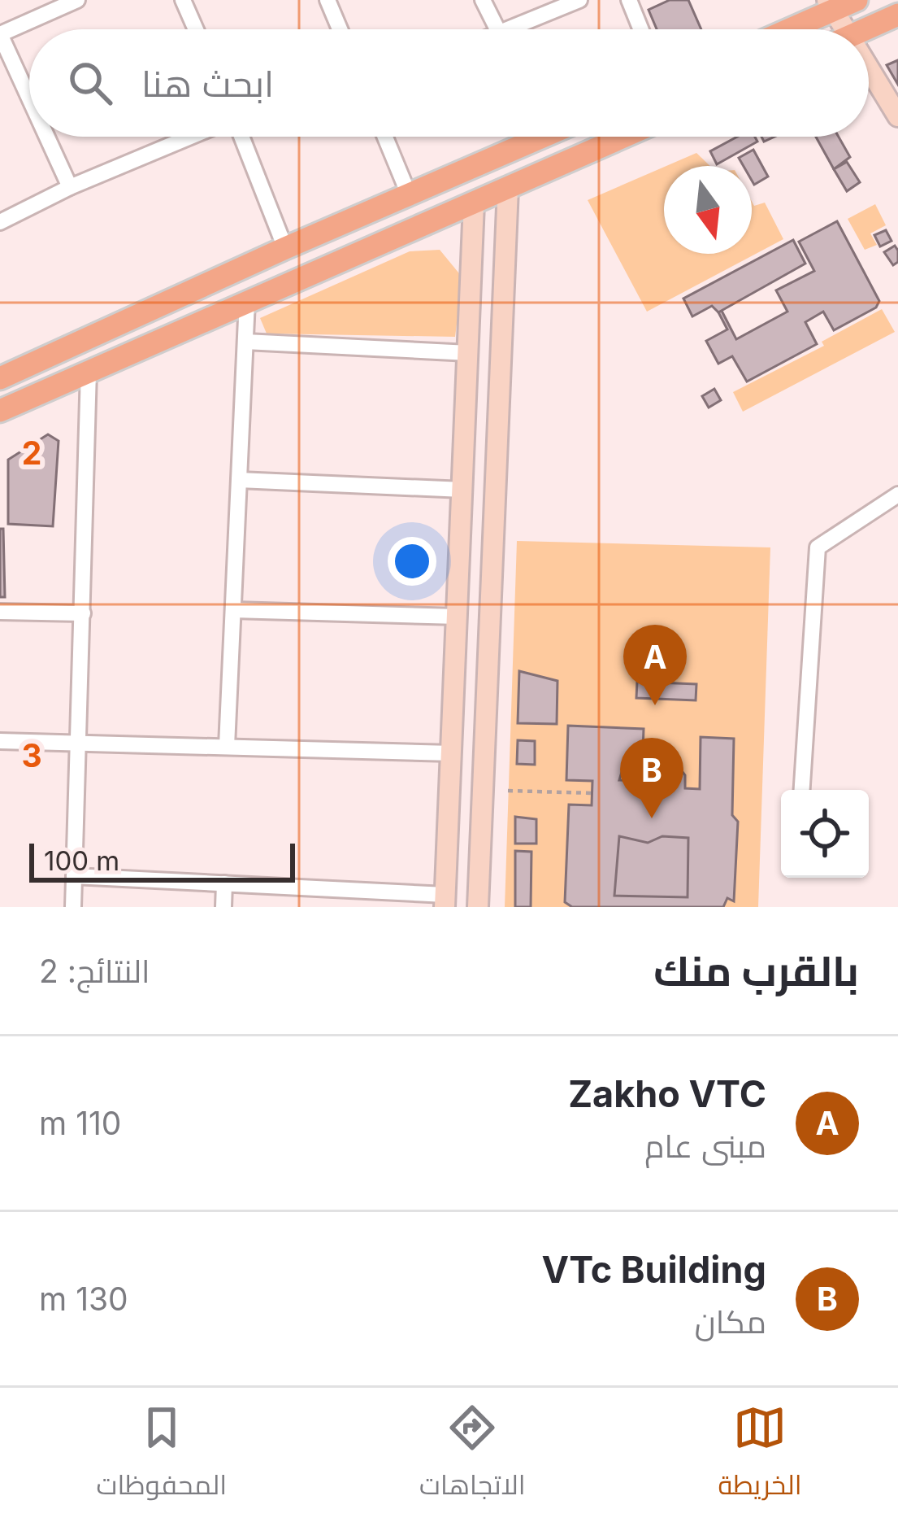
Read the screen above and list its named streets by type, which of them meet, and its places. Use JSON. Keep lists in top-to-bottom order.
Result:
{
  "scale_bar": "100 m",
  "north": "bottom",
  "page": {
    "search": "ابحث هنا",
    "pins": ["A", "B"],
    "scale": "100 m",
    "heading": ["بالقرب منك", "النتائج: 2"],
    "list": [
      {
        "mark": "A",
        "name": "Zakho VTC",
        "note": "مبنى عام",
        "value": "110 m"
      },
      {
        "mark": "B",
        "name": "VTc Building",
        "note": "مكان",
        "value": "130 m"
      }
    ],
    "nav": ["الخريطة", "الاتجاهات", "المحفوظات"]
  },
  "grid": {
    "rows": ["2", "3"]
  }
}
